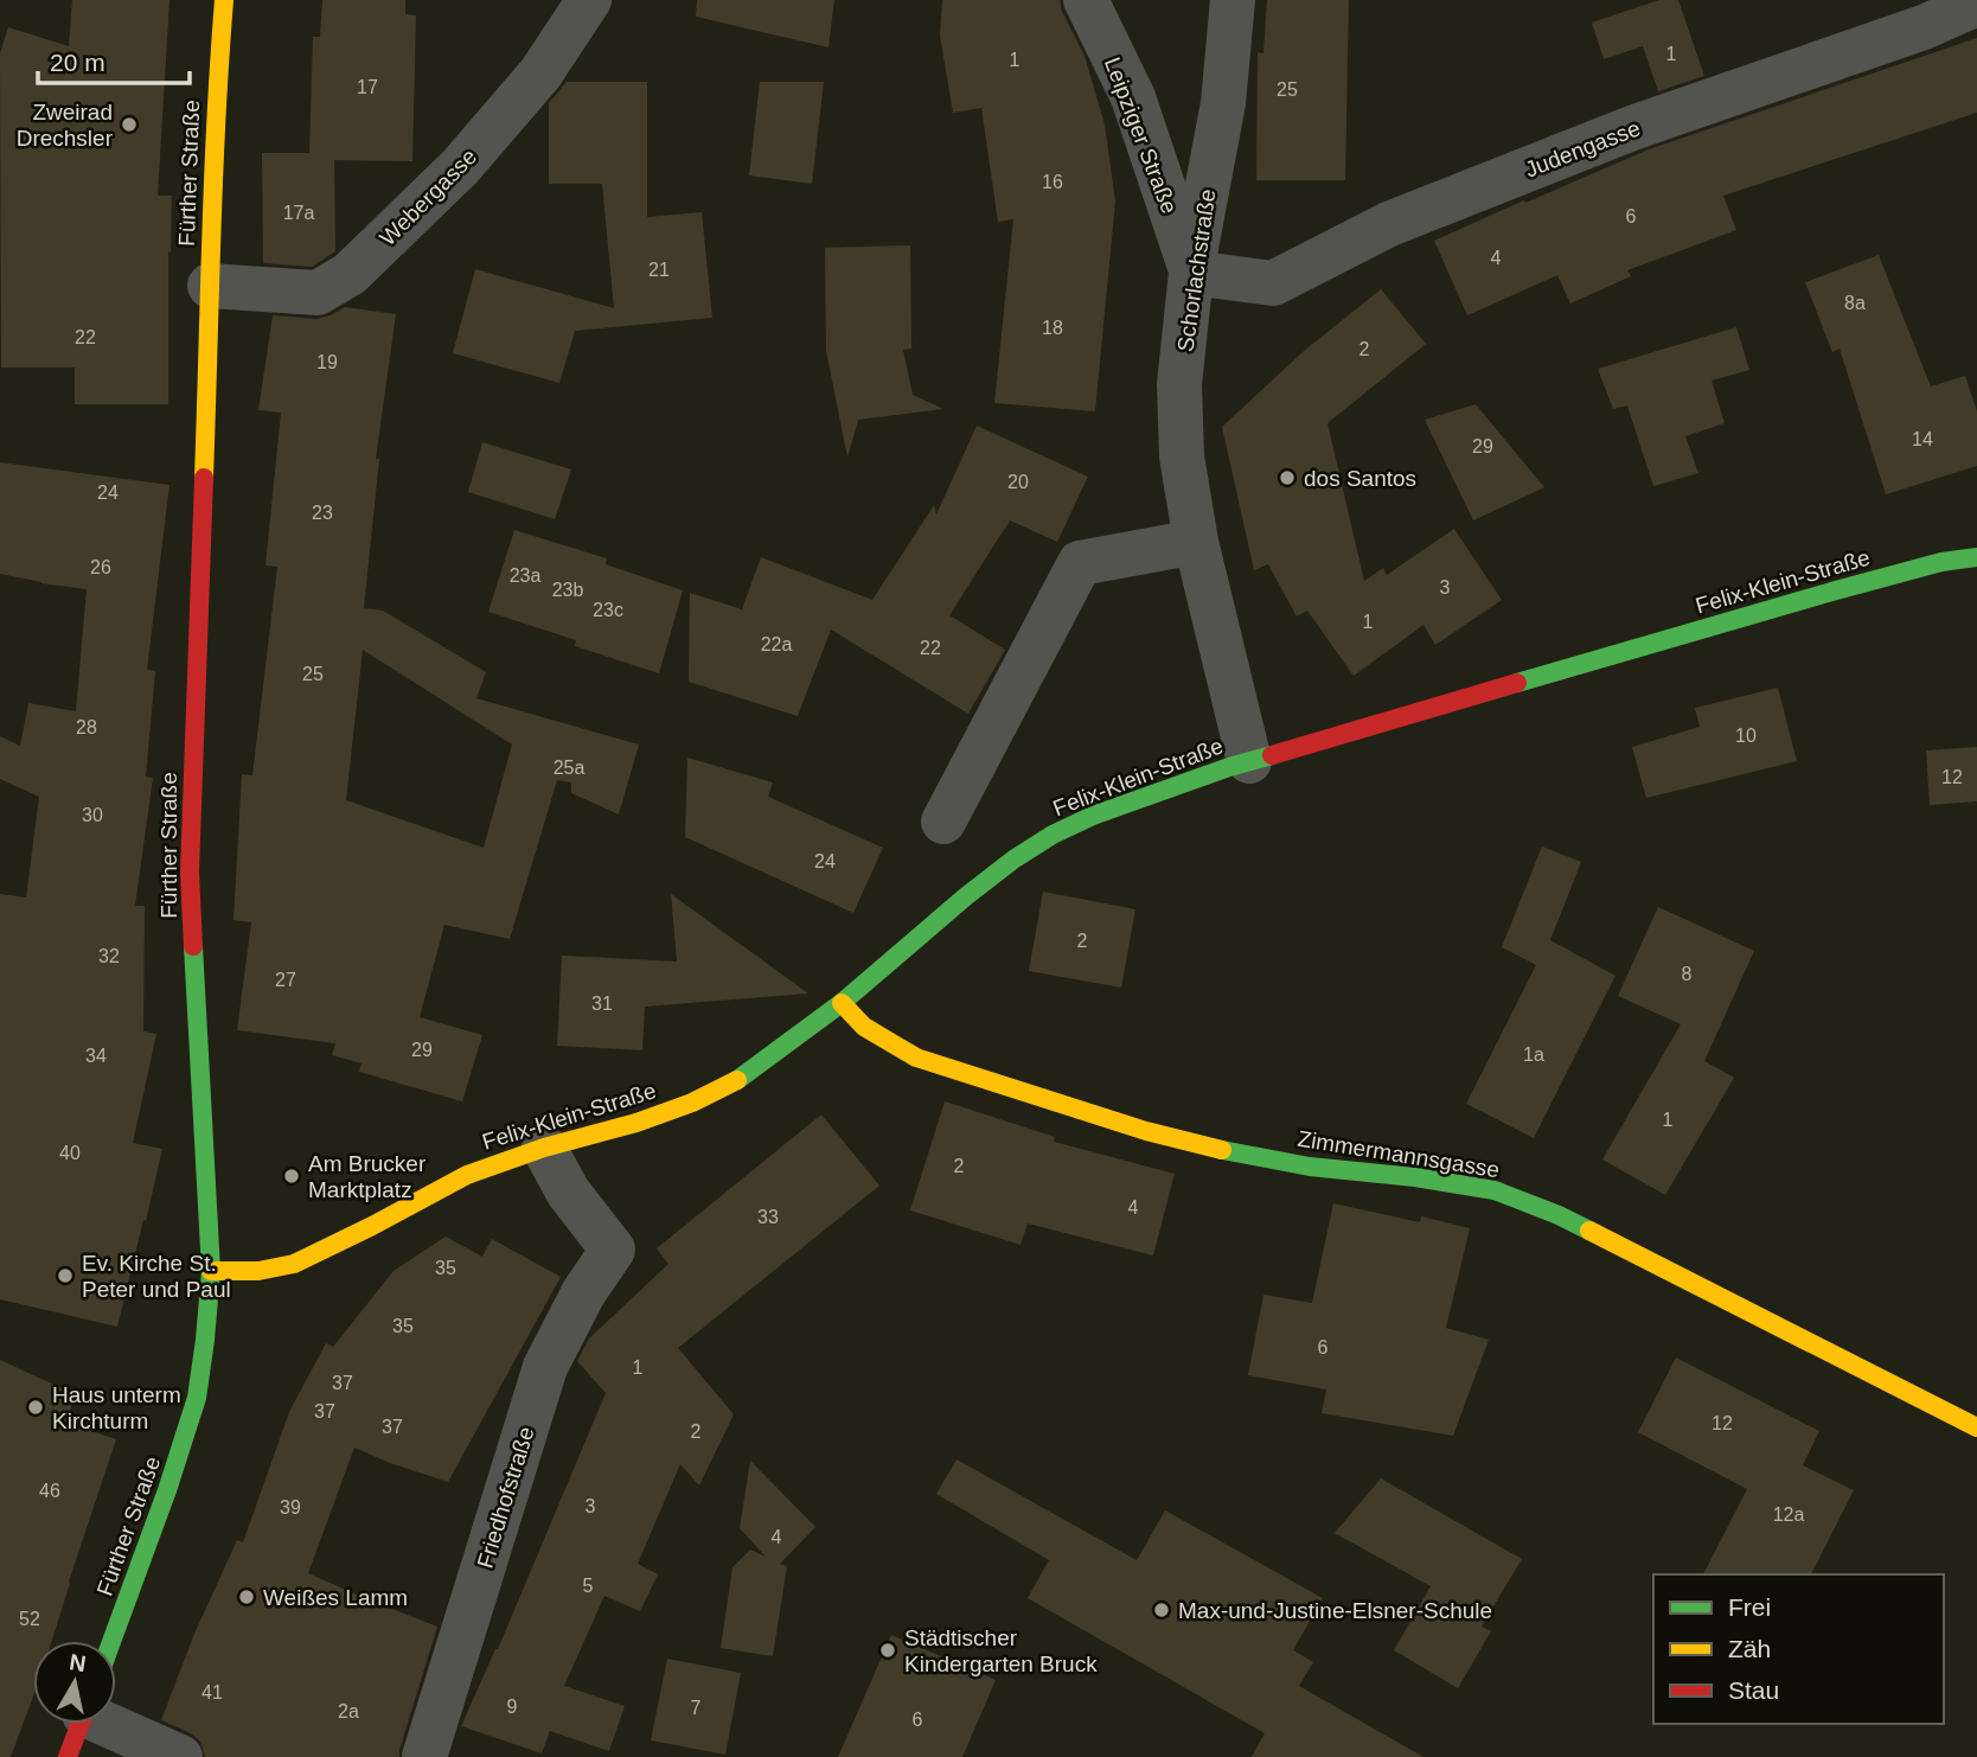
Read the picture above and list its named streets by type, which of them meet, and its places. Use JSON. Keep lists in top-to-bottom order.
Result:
{
  "streets": {
    "street": [
      "Leipziger Straße",
      "Judengasse",
      "Fürther Straße",
      "Webergasse",
      "Schorlachstraße",
      "Felix-Klein-Straße",
      "Zimmermannsgasse",
      "Friedhofstraße"
    ]
  },
  "crossings": [
    ["Leipziger Straße", "Judengasse"],
    ["Leipziger Straße", "Schorlachstraße"],
    ["Judengasse", "Schorlachstraße"],
    ["Fürther Straße", "Webergasse"],
    ["Fürther Straße", "Felix-Klein-Straße"],
    ["Schorlachstraße", "Felix-Klein-Straße"],
    ["Felix-Klein-Straße", "Zimmermannsgasse"],
    ["Felix-Klein-Straße", "Friedhofstraße"]
  ],
  "places": [
    "Zweirad Drechsler",
    "dos Santos",
    "Am Brucker Marktplatz",
    "Ev. Kirche St. Peter und Paul",
    "Haus unterm Kirchturm",
    "Weißes Lamm",
    "Max-und-Justine-Elsner-Schule",
    "Städtischer Kindergarten Bruck"
  ],
  "house_numbers": [
    "1",
    "1",
    "17",
    "25",
    "16",
    "17a",
    "6",
    "4",
    "21",
    "8a",
    "18",
    "22",
    "2",
    "19",
    "14",
    "29",
    "20",
    "24",
    "23",
    "26",
    "23a",
    "3",
    "23b",
    "23c",
    "1",
    "22a",
    "22",
    "25",
    "28",
    "10",
    "25a",
    "12",
    "30",
    "24",
    "2",
    "32",
    "8",
    "27",
    "31",
    "29",
    "1a",
    "34",
    "1",
    "40",
    "2",
    "4",
    "33",
    "35",
    "35",
    "6",
    "1",
    "37",
    "37",
    "12",
    "37",
    "2",
    "46",
    "3",
    "39",
    "12a",
    "4",
    "5",
    "52",
    "41",
    "9",
    "7",
    "2a",
    "6"
  ],
  "legend": ["Frei", "Zäh", "Stau"],
  "scale_bar": "20 m",
  "north": "top"
}
